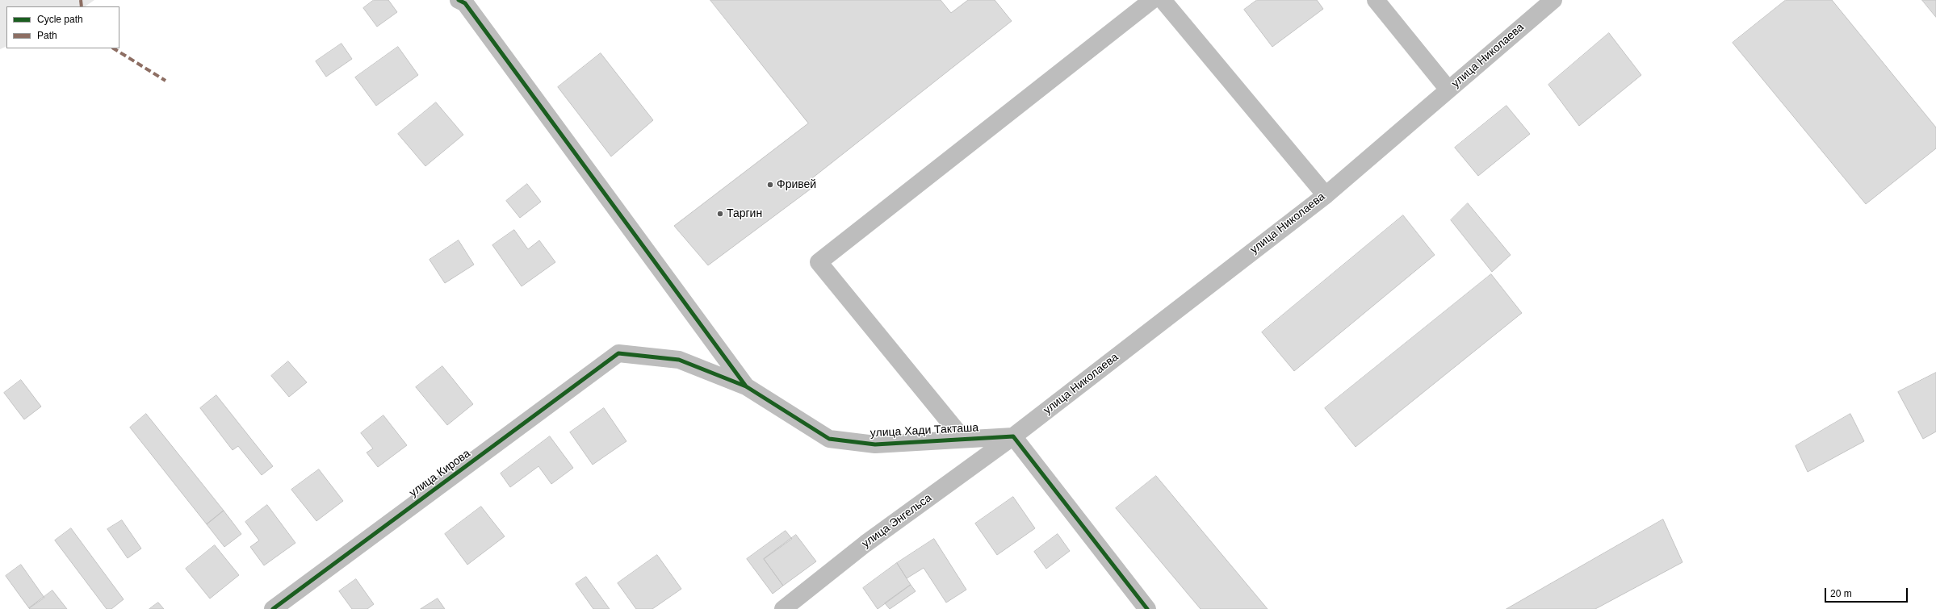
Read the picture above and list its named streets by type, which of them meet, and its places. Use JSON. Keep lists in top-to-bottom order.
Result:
{
  "streets": {
    "street": [
      "улица Николаева",
      "улица Хади Такташа",
      "улица Кирова",
      "улица Энгельса"
    ]
  },
  "crossings": [
    ["улица Николаева", "улица Хади Такташа"],
    ["улица Николаева", "улица Энгельса"],
    ["улица Хади Такташа", "улица Кирова"],
    ["улица Хади Такташа", "улица Энгельса"]
  ],
  "places": ["Фривей", "Таргин"],
  "legend": ["Cycle path", "Path"],
  "scale_bar": "20 m"
}
